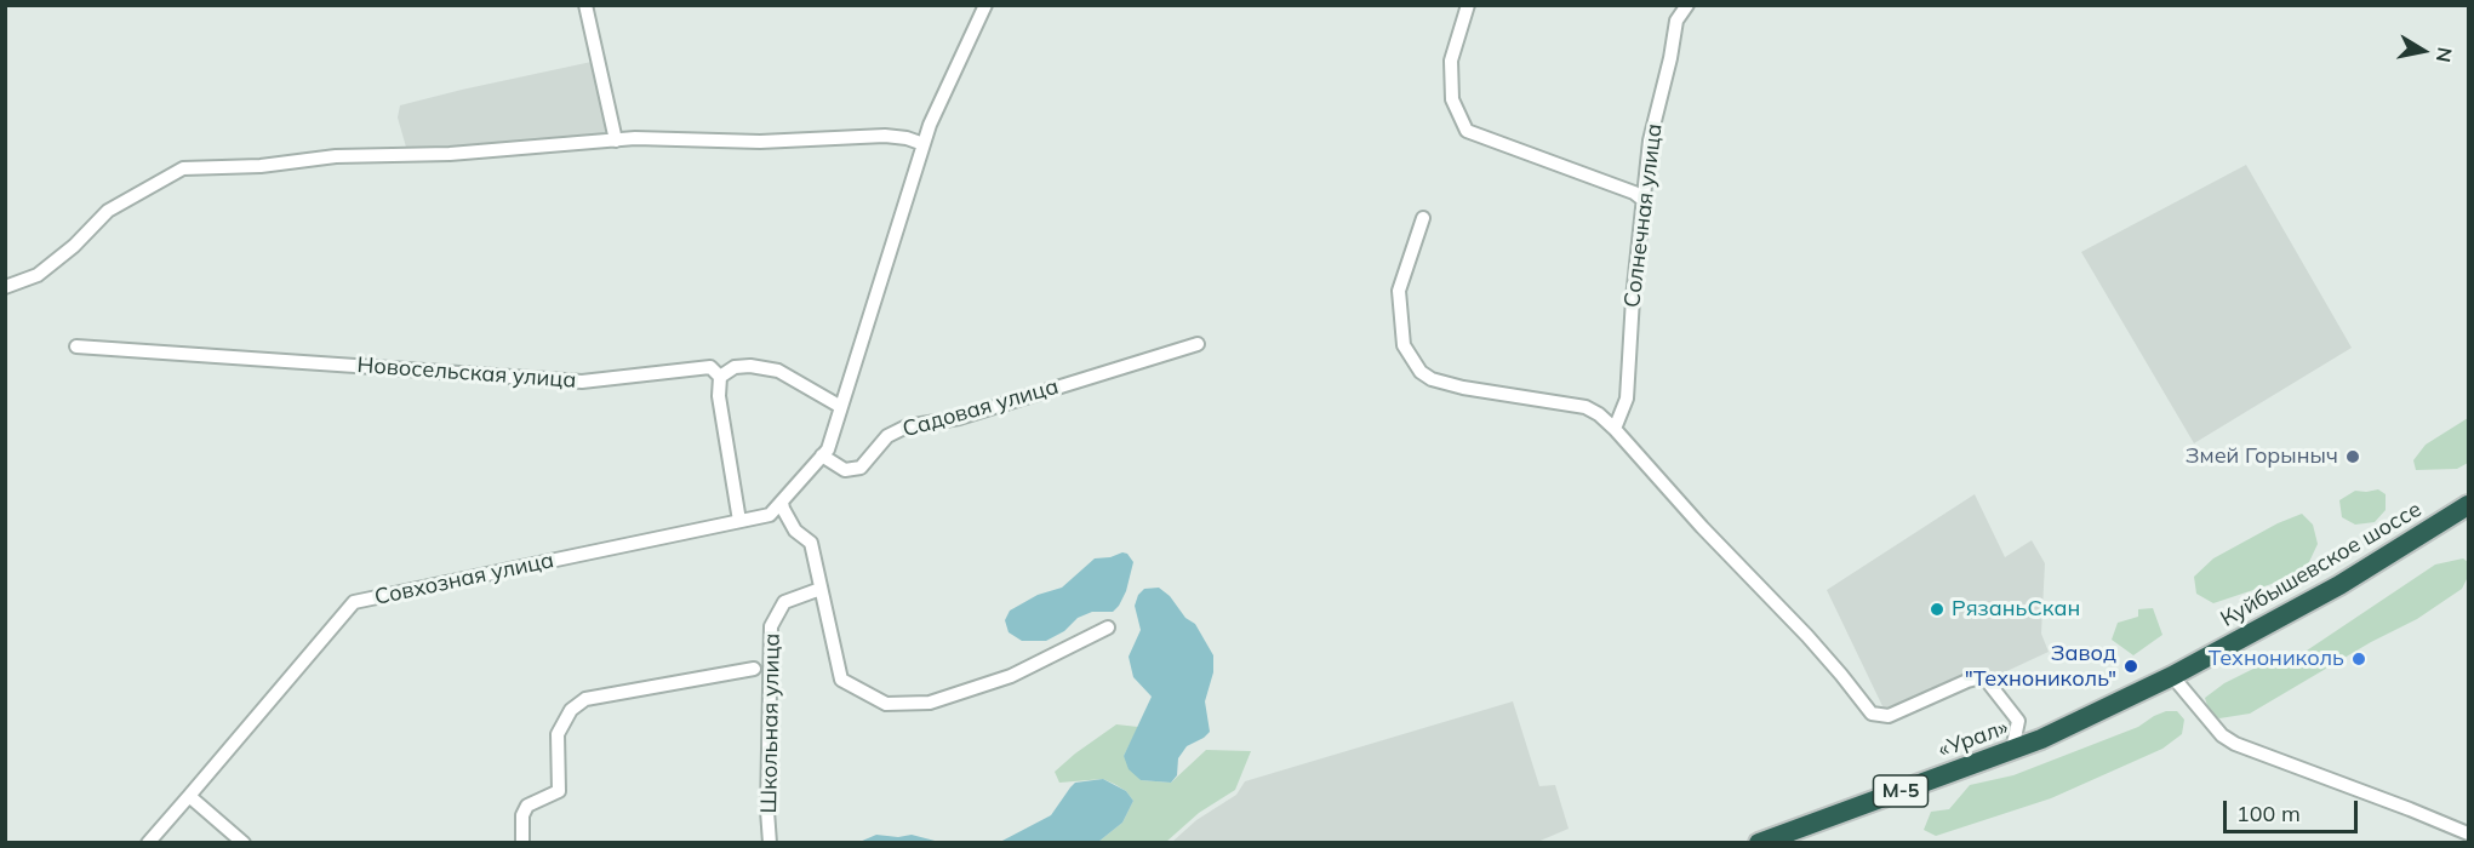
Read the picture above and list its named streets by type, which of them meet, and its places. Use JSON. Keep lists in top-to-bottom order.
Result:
{
  "streets": {
    "highway": ["Куйбышевское шоссе", "«Урал»", "М-5"],
    "street": [
      "Солнечная улица",
      "Новосельская улица",
      "Садовая улица",
      "Совхозная улица",
      "Школьная улица"
    ]
  },
  "crossings": [
    ["Новосельская улица", "Совхозная улица"],
    ["Садовая улица", "Совхозная улица"],
    ["Куйбышевское шоссе", "«Урал»"]
  ],
  "places": [
    "Змей Горыныч",
    "РязаньСкан",
    "Технониколь",
    "Завод \"Технониколь\""
  ],
  "scale_bar": "100 m",
  "north": "right"
}
